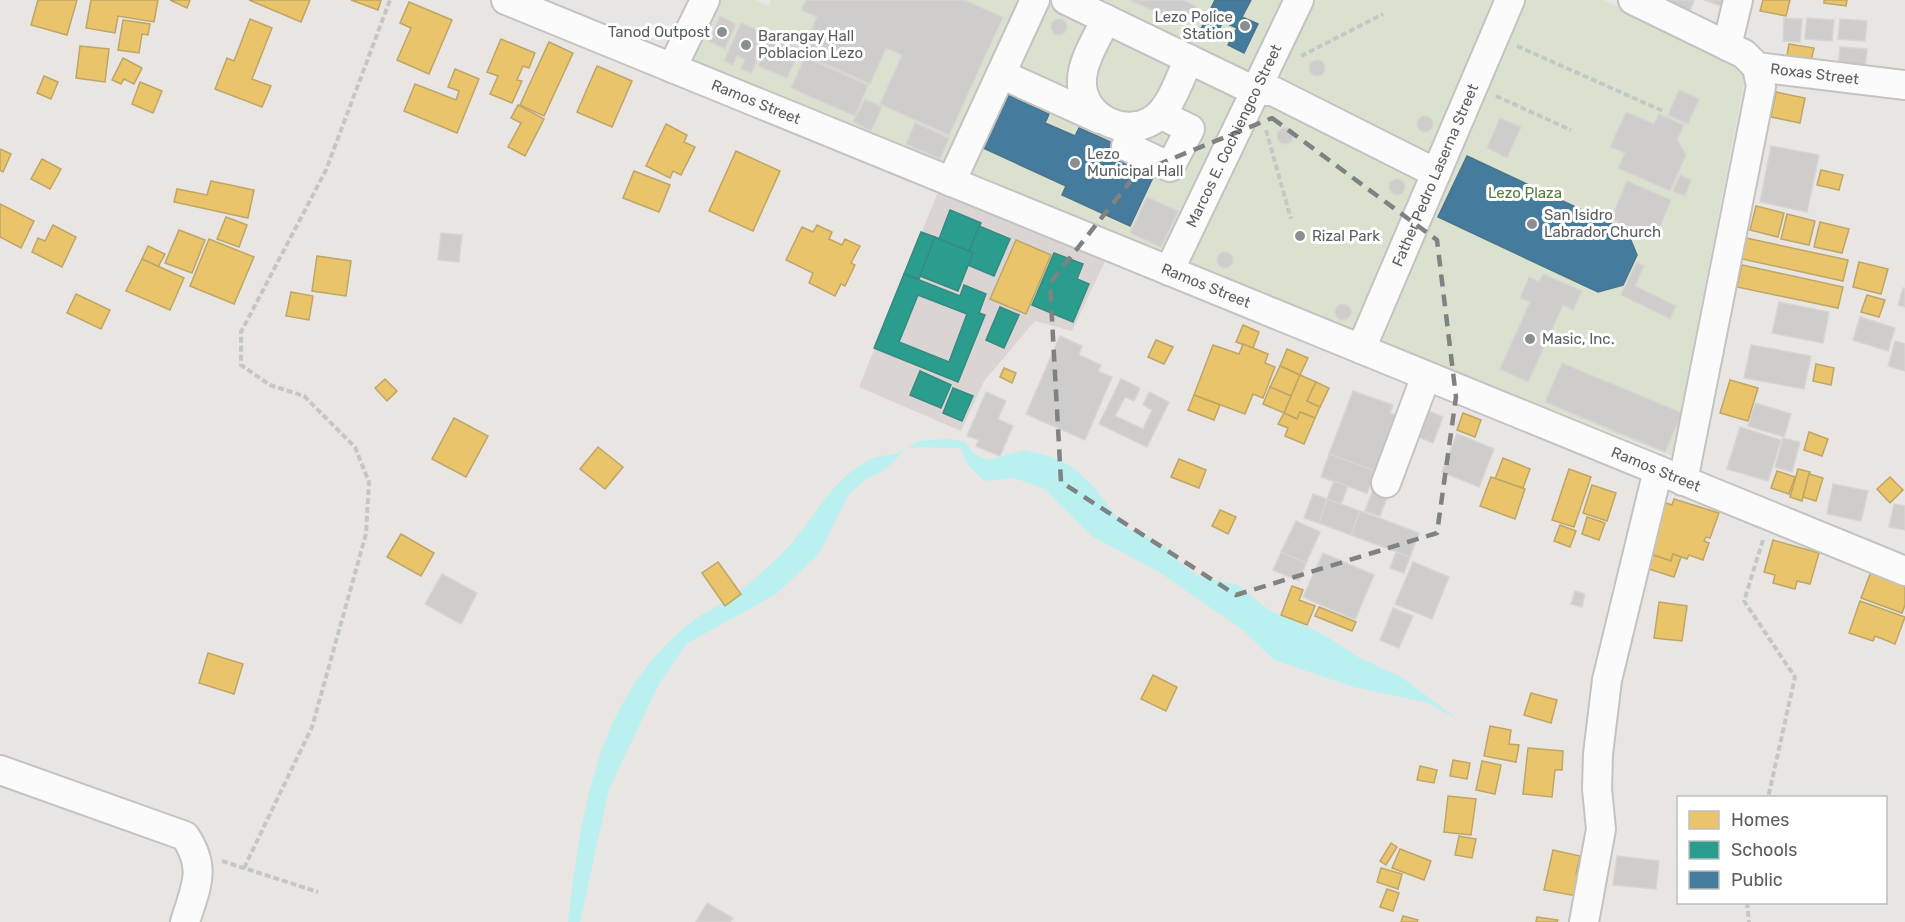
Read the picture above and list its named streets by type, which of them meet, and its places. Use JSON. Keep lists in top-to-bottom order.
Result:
{
  "streets": {
    "street": [
      "Roxas Street",
      "Ramos Street",
      "Marcos E. Cochiengco Street",
      "Father Pedro Laserna Street"
    ]
  },
  "crossings": [
    ["Ramos Street", "Marcos E. Cochiengco Street"],
    ["Ramos Street", "Father Pedro Laserna Street"]
  ],
  "parks": ["Lezo Plaza"],
  "places": [
    "Lezo Police Station",
    "Tanod Outpost",
    "Barangay Hall Poblacion Lezo",
    "Lezo Municipal Hall",
    "San Isidro Labrador Church",
    "Rizal Park",
    "Masic, Inc."
  ],
  "legend": ["Homes", "Schools", "Public"]
}
